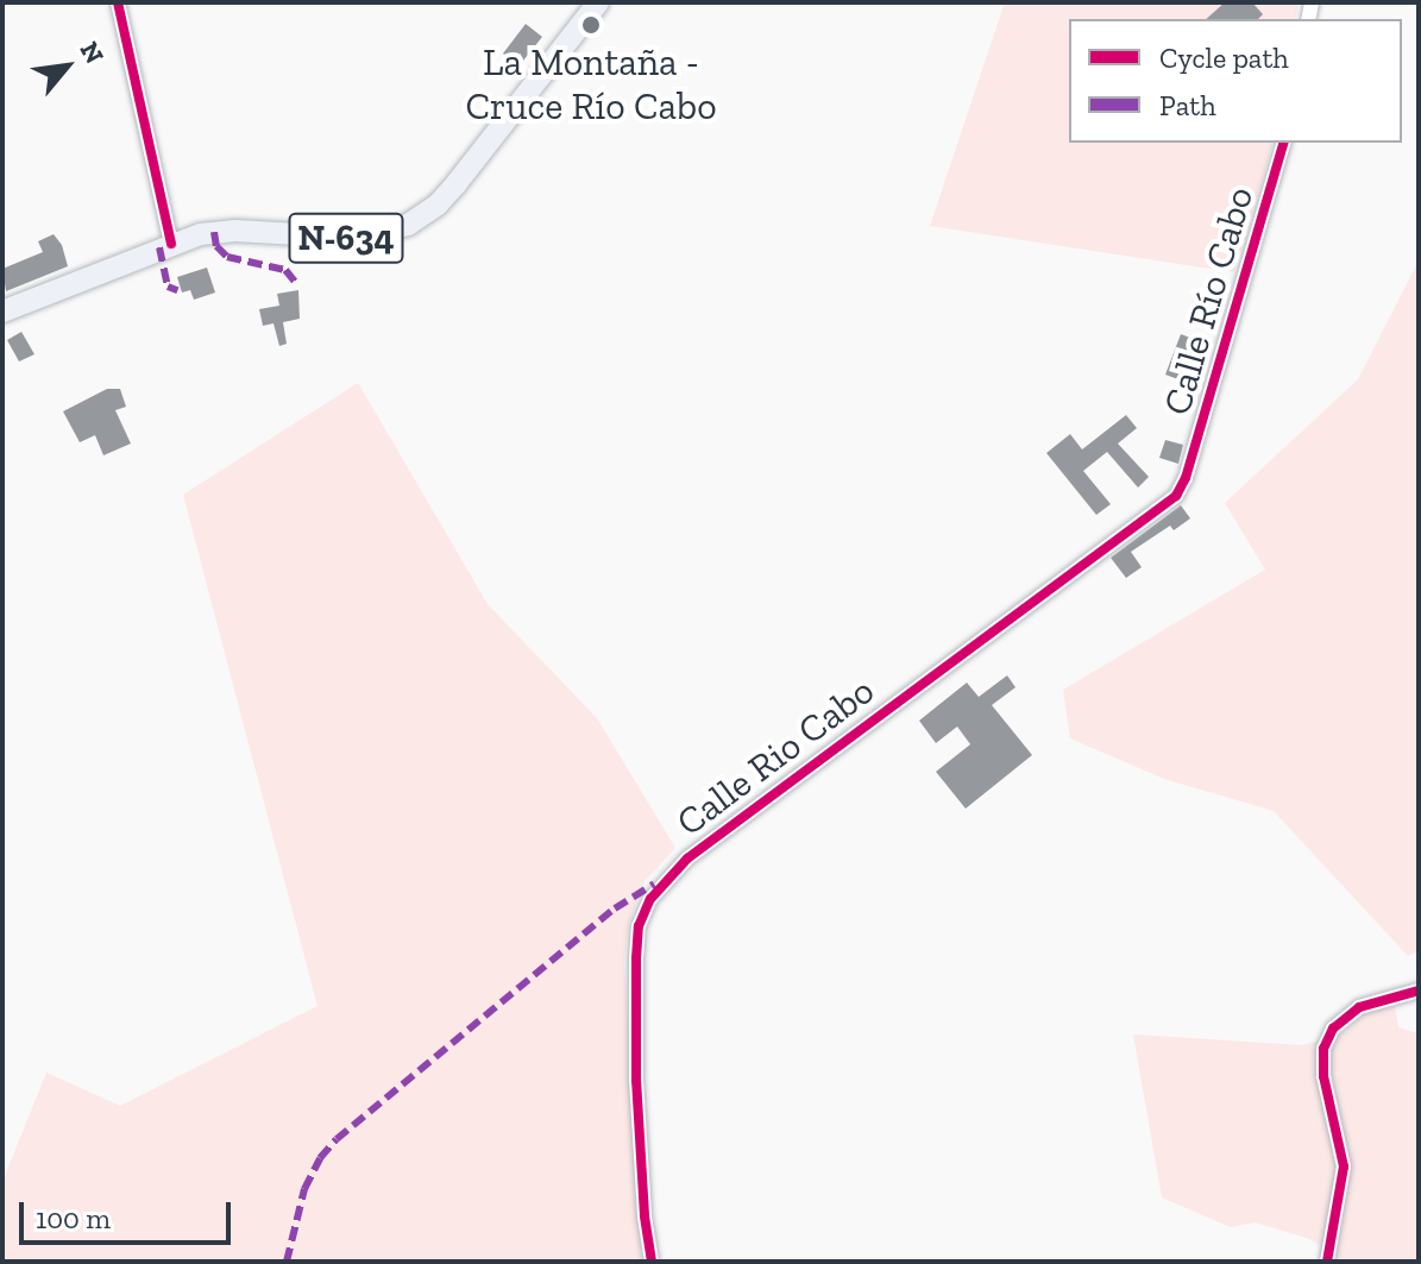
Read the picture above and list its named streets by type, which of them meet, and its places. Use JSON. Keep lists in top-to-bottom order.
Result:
{
  "streets": {
    "highway": ["N-634"],
    "street": ["Calle Río Cabo", "Calle Rio Cabo"]
  },
  "crossings": [
    ["Calle Río Cabo", "Calle Rio Cabo"]
  ],
  "places": ["La Montaña - Cruce Río Cabo"],
  "legend": ["Cycle path", "Path"],
  "scale_bar": "100 m",
  "north": "top right"
}
